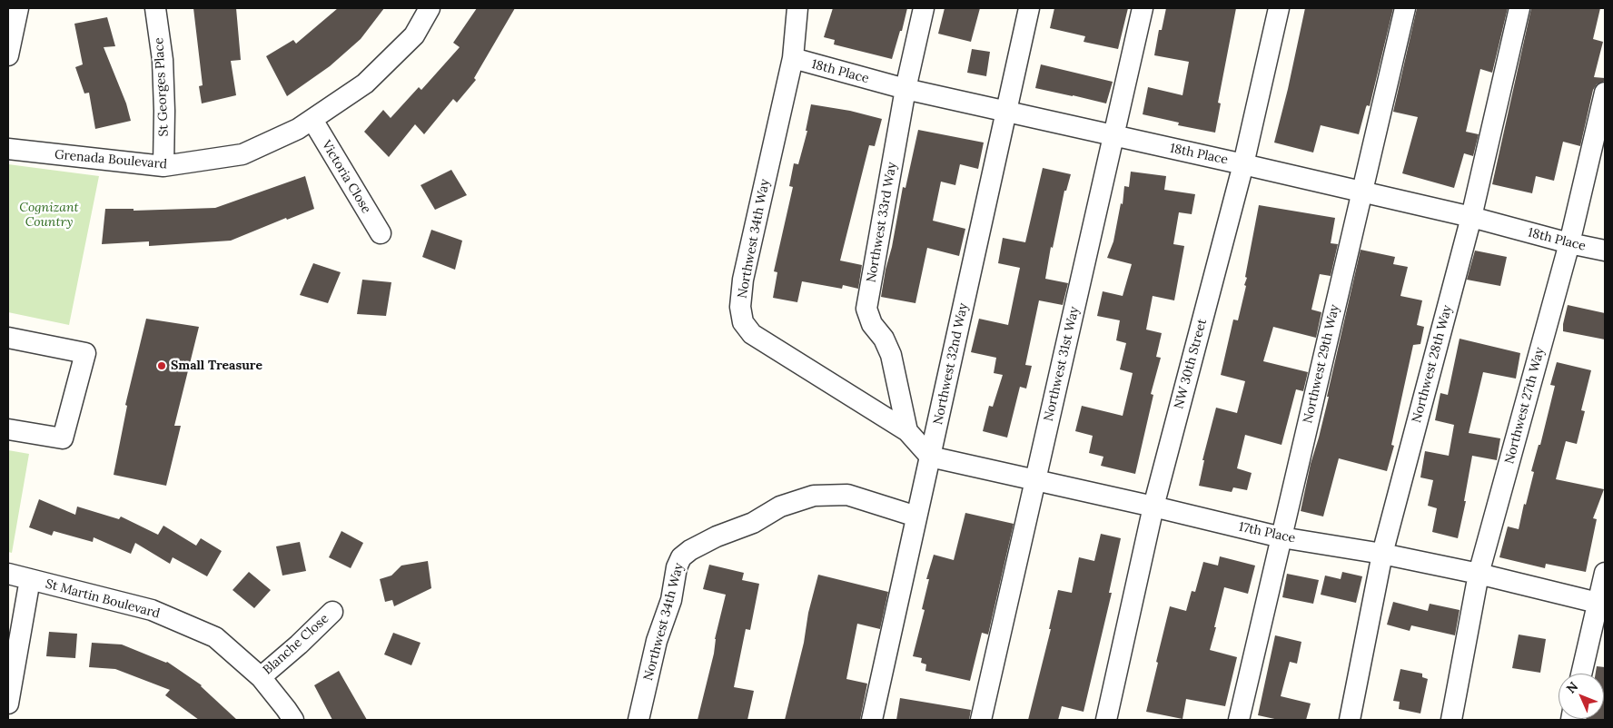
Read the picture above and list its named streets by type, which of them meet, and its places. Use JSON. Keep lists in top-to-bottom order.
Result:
{
  "streets": {
    "street": [
      "18th Place",
      "St Georges Place",
      "Grenada Boulevard",
      "Victoria Close",
      "Northwest 33rd Way",
      "Northwest 34th Way",
      "Northwest 32nd Way",
      "Northwest 31st Way",
      "NW 30th Street",
      "Northwest 29th Way",
      "Northwest 28th Way",
      "Northwest 27th Way",
      "17th Place",
      "St Martin Boulevard",
      "Blanche Close"
    ]
  },
  "crossings": [
    ["18th Place", "Northwest 33rd Way"],
    ["18th Place", "Northwest 34th Way"],
    ["18th Place", "Northwest 32nd Way"],
    ["18th Place", "Northwest 31st Way"],
    ["18th Place", "NW 30th Street"],
    ["18th Place", "Northwest 29th Way"],
    ["18th Place", "Northwest 28th Way"],
    ["18th Place", "Northwest 27th Way"],
    ["St Georges Place", "Grenada Boulevard"],
    ["Grenada Boulevard", "Victoria Close"],
    ["Northwest 33rd Way", "Northwest 34th Way"],
    ["Northwest 34th Way", "Northwest 32nd Way"],
    ["Northwest 34th Way", "17th Place"],
    ["Northwest 32nd Way", "17th Place"],
    ["Northwest 31st Way", "17th Place"],
    ["NW 30th Street", "17th Place"],
    ["Northwest 29th Way", "17th Place"],
    ["Northwest 28th Way", "17th Place"],
    ["Northwest 27th Way", "17th Place"],
    ["St Martin Boulevard", "Blanche Close"]
  ],
  "parks": ["Cognizant Country"],
  "places": ["Small Treasure"],
  "north": "top left"
}
